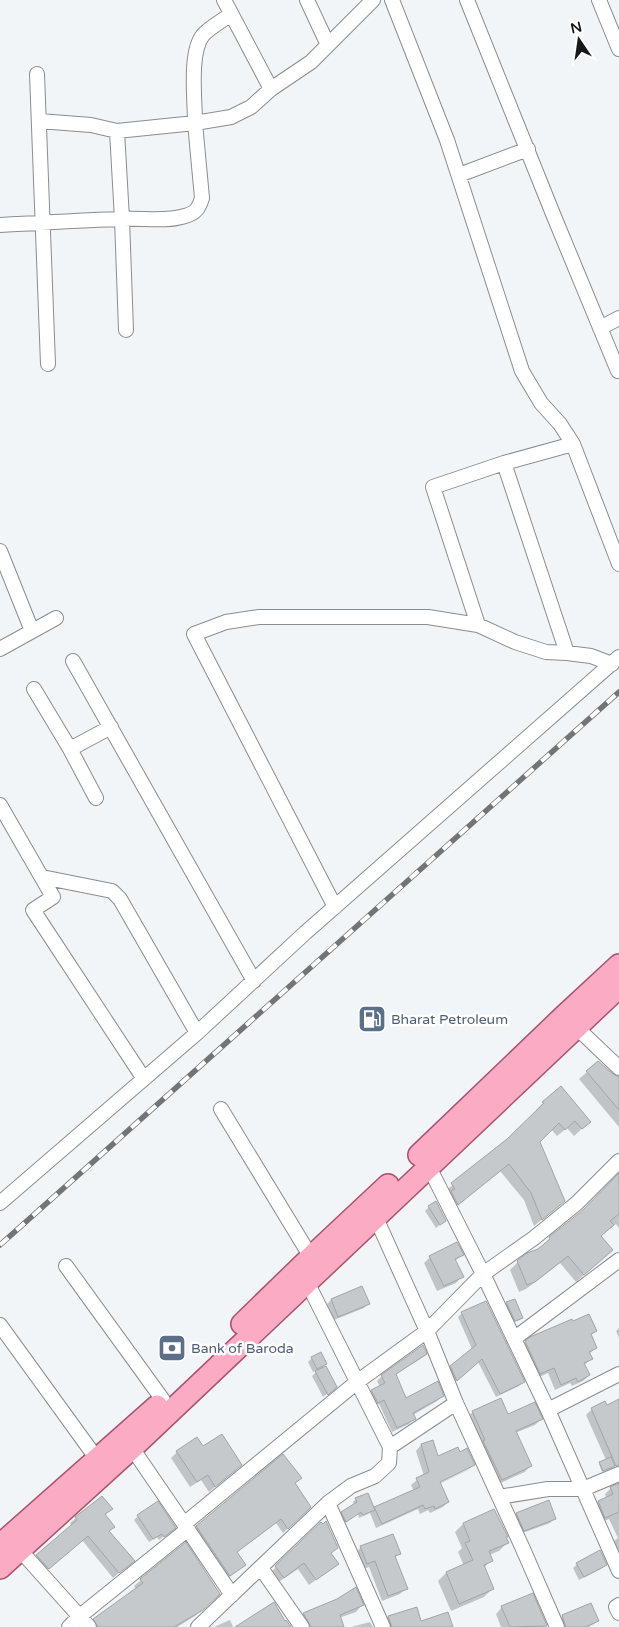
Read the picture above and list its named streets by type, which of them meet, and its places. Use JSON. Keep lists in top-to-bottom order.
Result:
{
  "places": {
    "fuel station": ["Bharat Petroleum"],
    "bank": ["Bank of Baroda"]
  },
  "north": "top"
}
